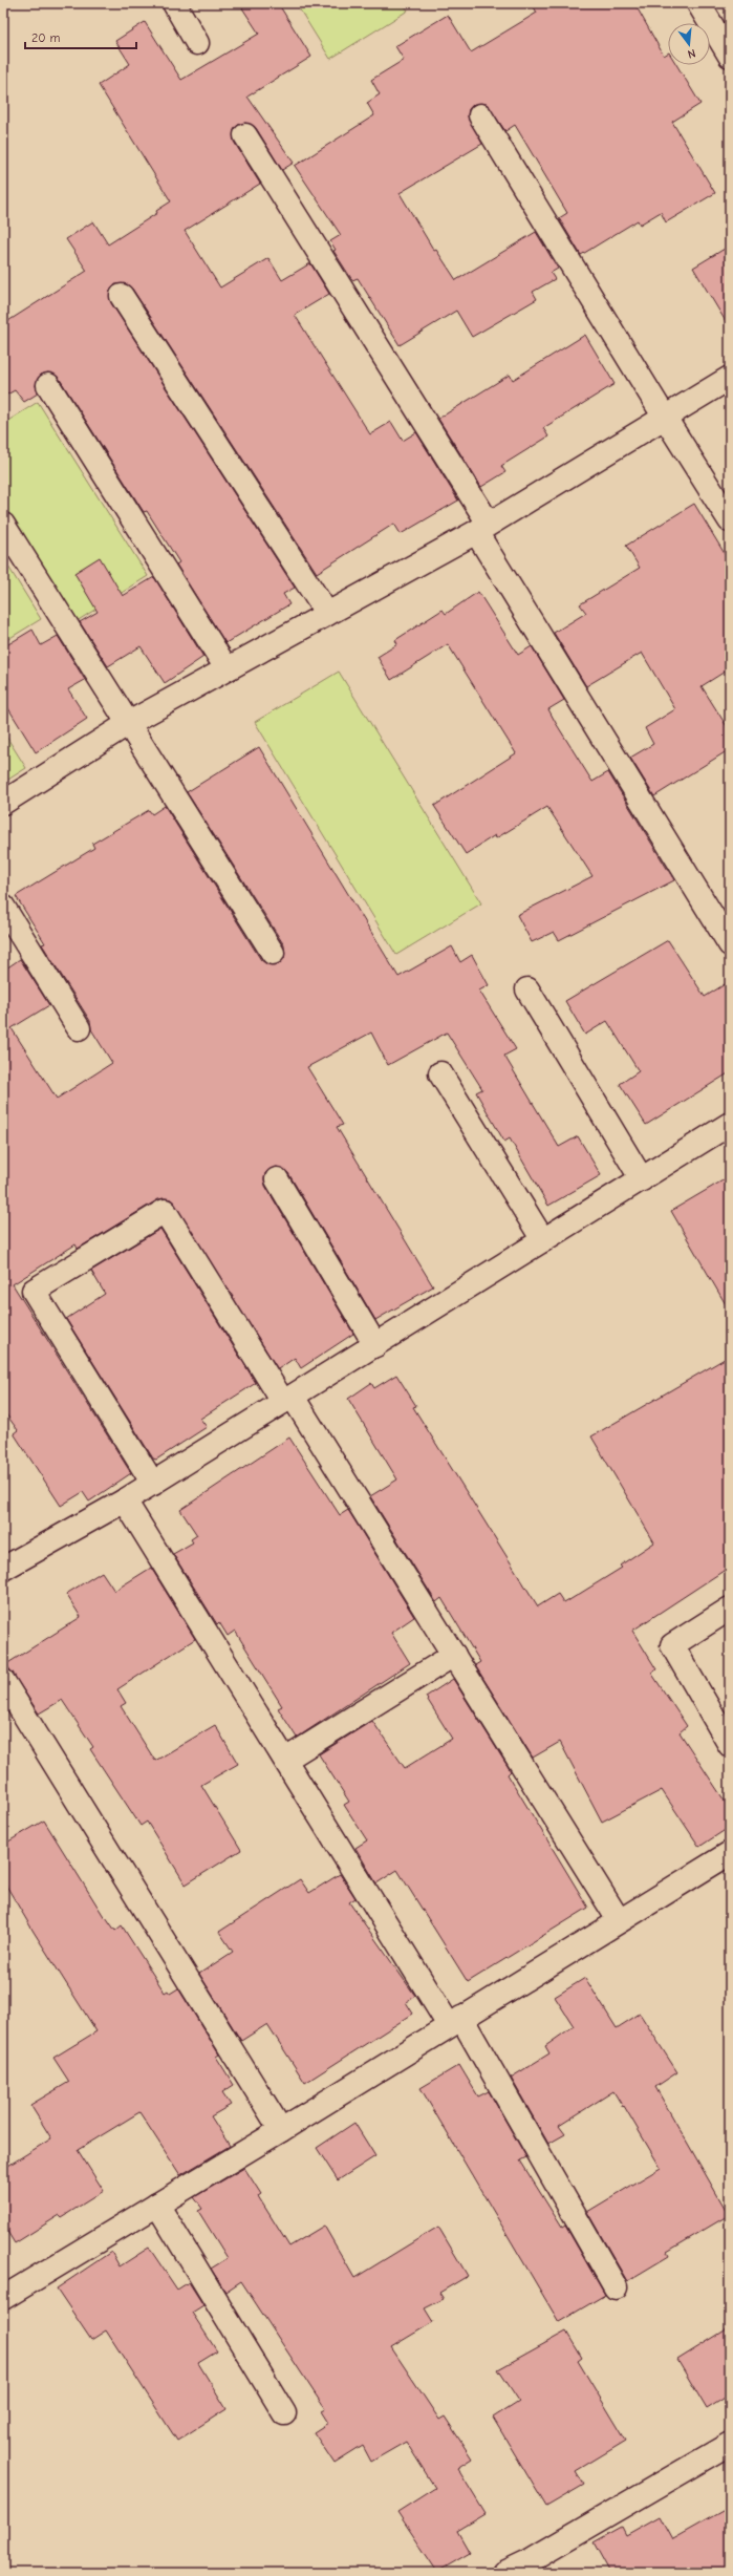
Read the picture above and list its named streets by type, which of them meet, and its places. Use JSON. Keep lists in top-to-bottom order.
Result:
{
  "scale_bar": "20 m",
  "north": "bottom"
}
